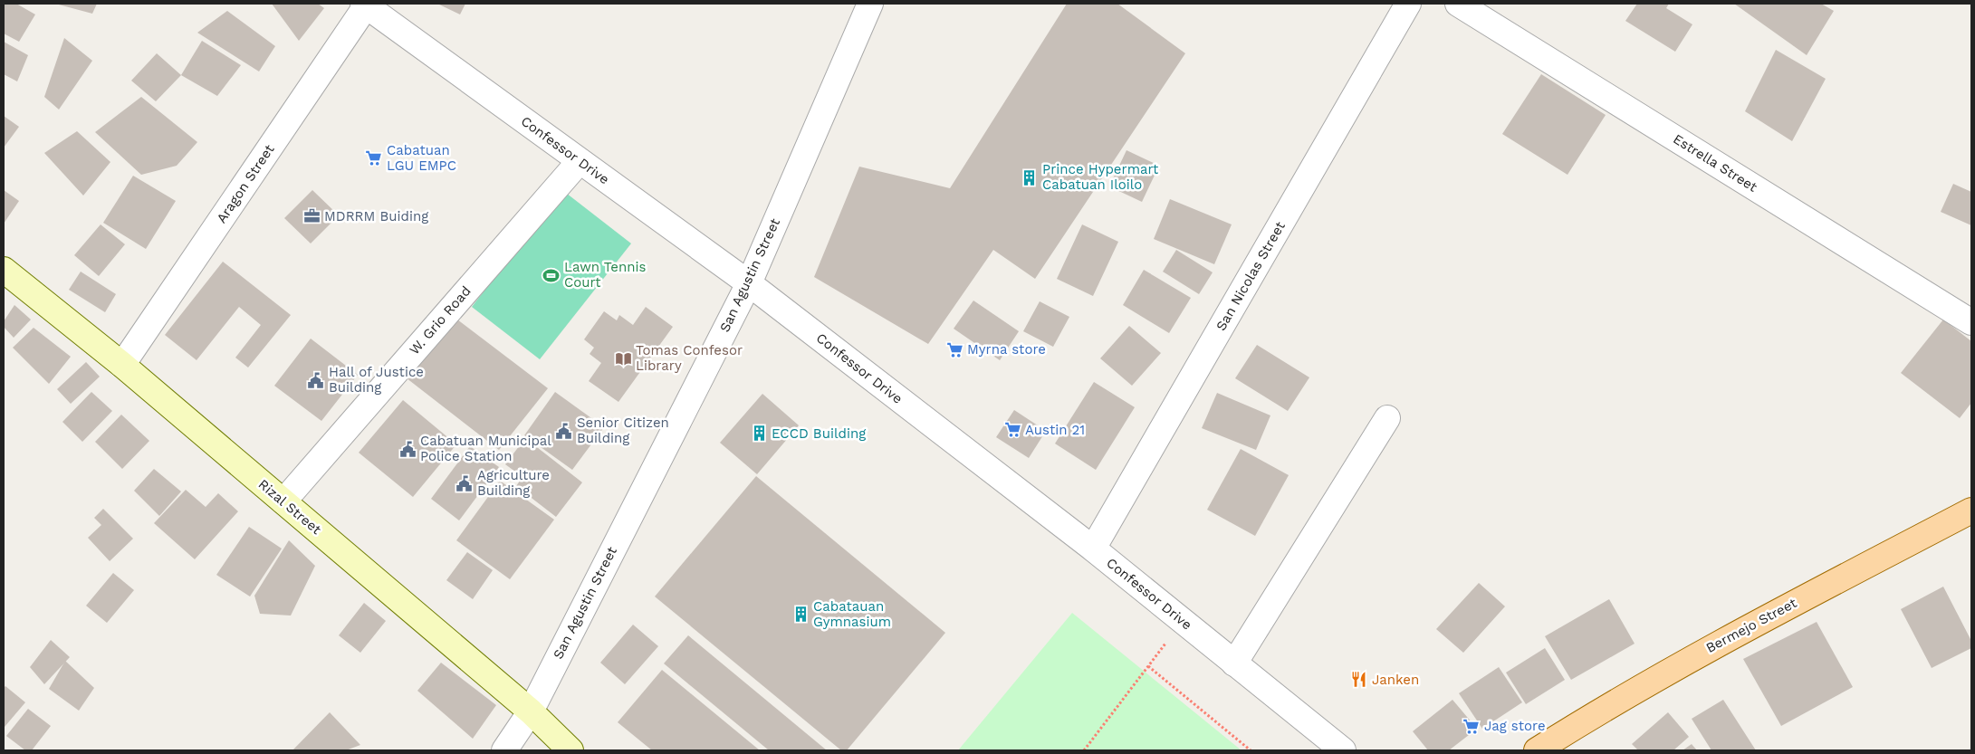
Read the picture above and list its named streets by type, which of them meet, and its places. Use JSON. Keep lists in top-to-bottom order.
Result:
{
  "streets": {
    "main road": ["Rizal Street", "Bermejo Street"],
    "street": [
      "Confessor Drive",
      "Estrella Street",
      "Aragon Street",
      "San Agustin Street",
      "San Nicolas Street",
      "W. Grio Road"
    ]
  },
  "crossings": [
    ["Confessor Drive", "Aragon Street"],
    ["Confessor Drive", "San Agustin Street"],
    ["Confessor Drive", "San Nicolas Street"],
    ["Confessor Drive", "W. Grio Road"],
    ["Aragon Street", "Rizal Street"],
    ["San Agustin Street", "Rizal Street"],
    ["W. Grio Road", "Rizal Street"]
  ],
  "places": {
    "supermarket": [
      "Cabatuan LGU EMPC",
      "Myrna store",
      "Austin 21",
      "Jag store"
    ],
    "building": ["Prince Hypermart Cabatuan Iloilo", "ECCD Building", "Cabatauan Gymnasium"],
    "office": ["MDRRM Buiding"],
    "sports": ["Lawn Tennis Court"],
    "library": ["Tomas Confesor Library"],
    "public building": [
      "Hall of Justice Building",
      "Senior Citizen Building",
      "Cabatuan Municipal Police Station",
      "Agriculture Building"
    ],
    "restaurant": ["Janken"]
  }
}
